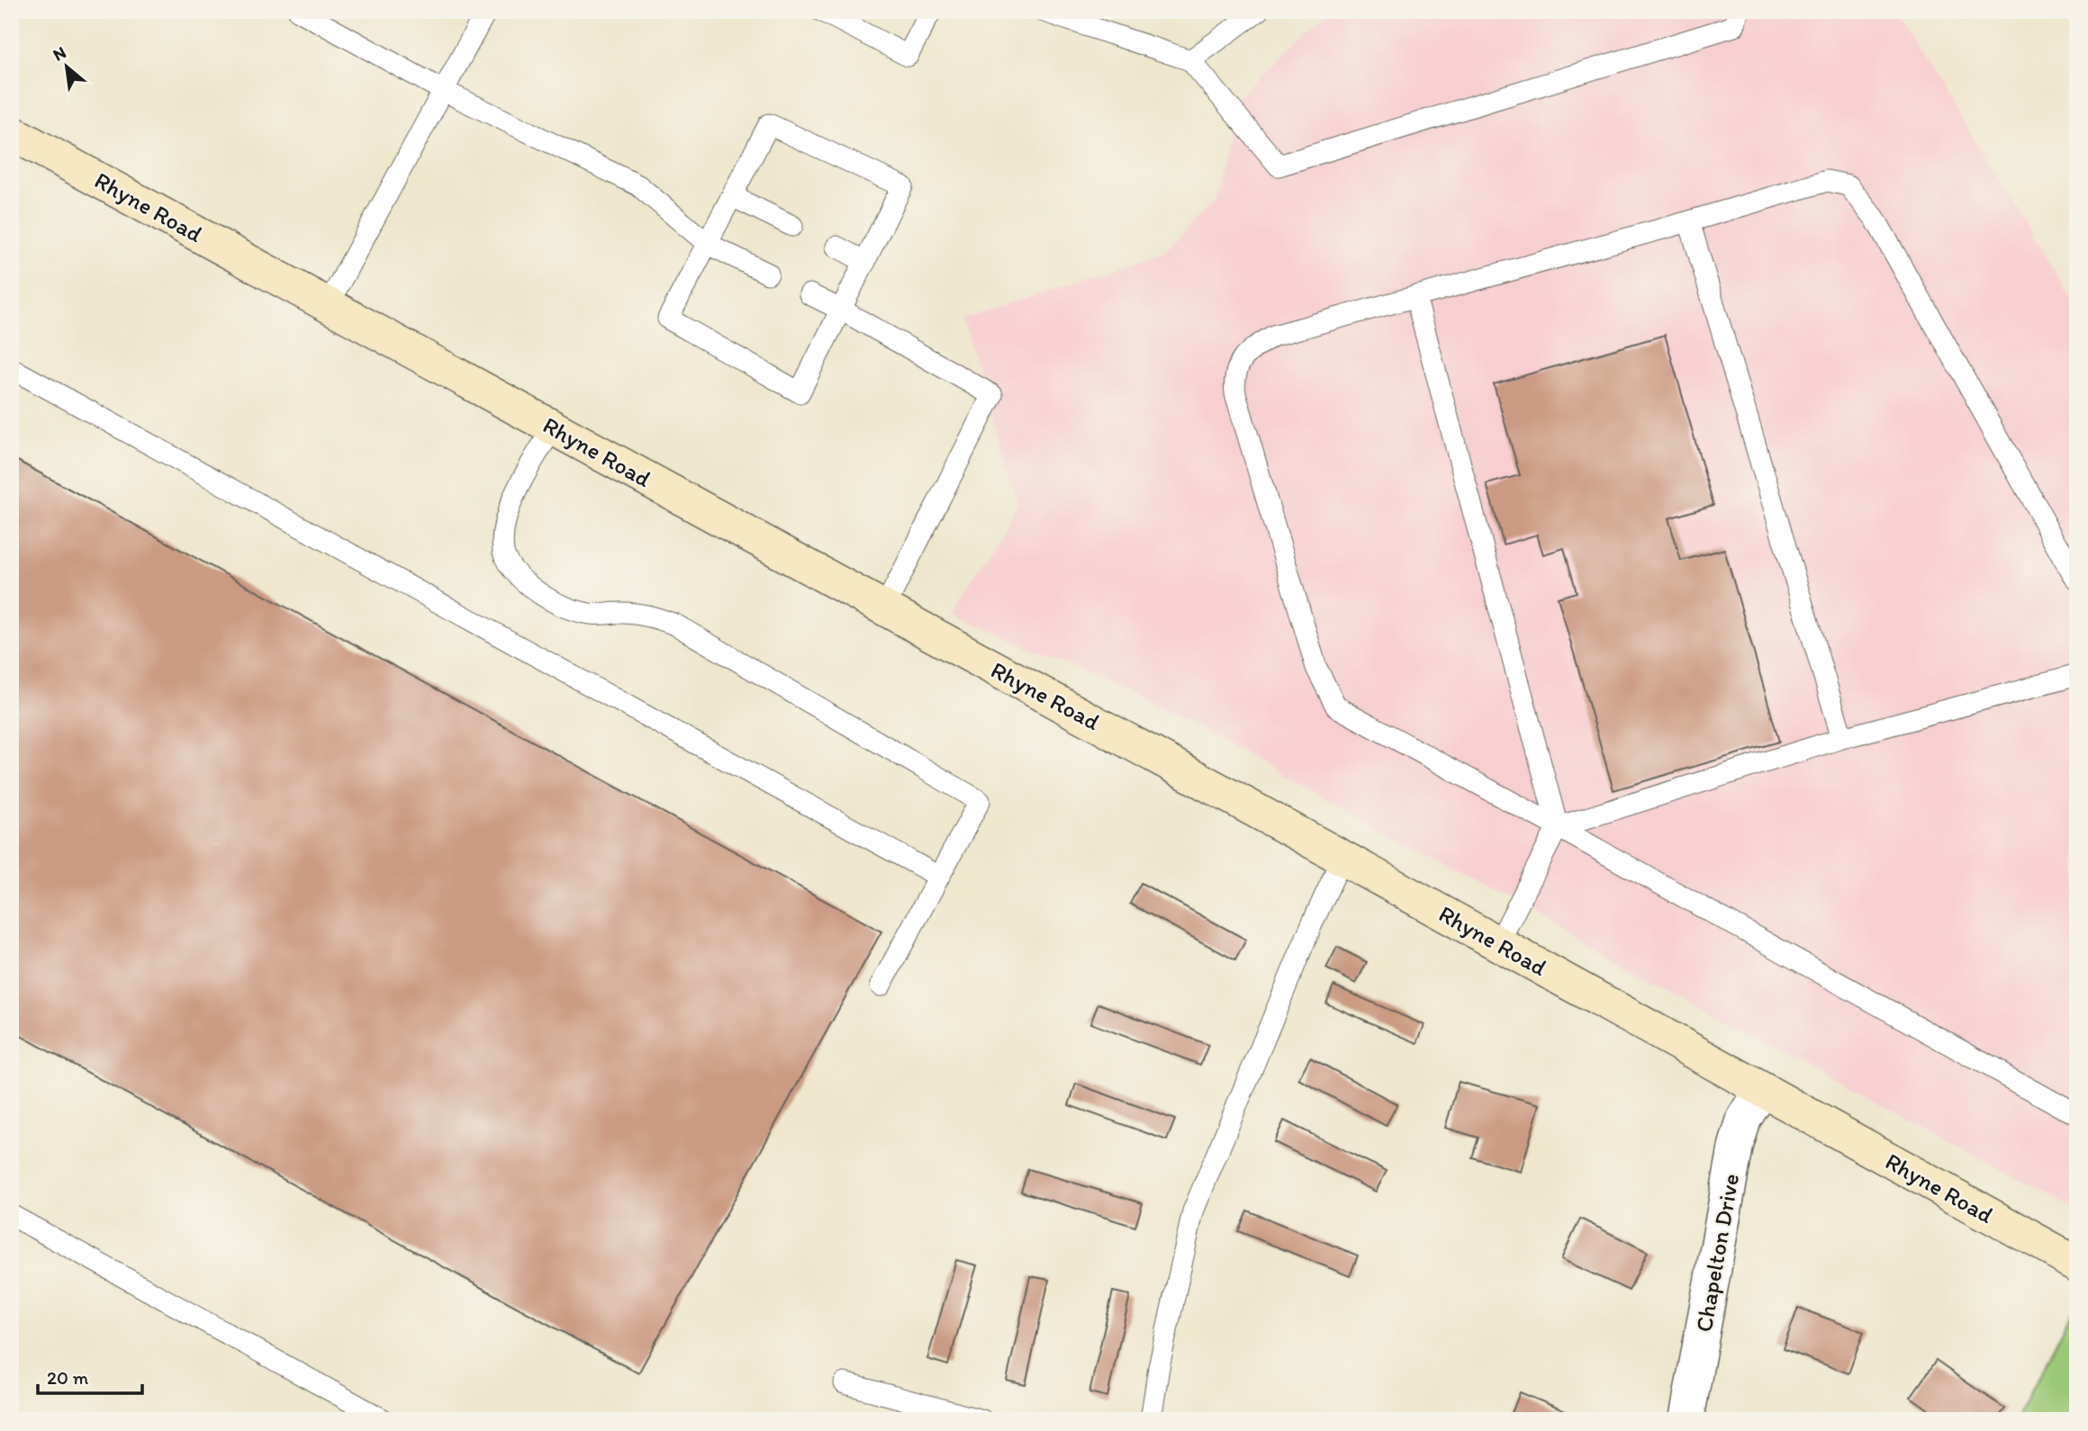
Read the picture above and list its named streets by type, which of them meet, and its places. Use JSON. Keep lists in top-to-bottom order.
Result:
{
  "streets": {
    "street": ["Rhyne Road", "Chapelton Drive"]
  },
  "crossings": [
    ["Rhyne Road", "Chapelton Drive"]
  ],
  "scale_bar": "20 m",
  "north": "top left"
}
